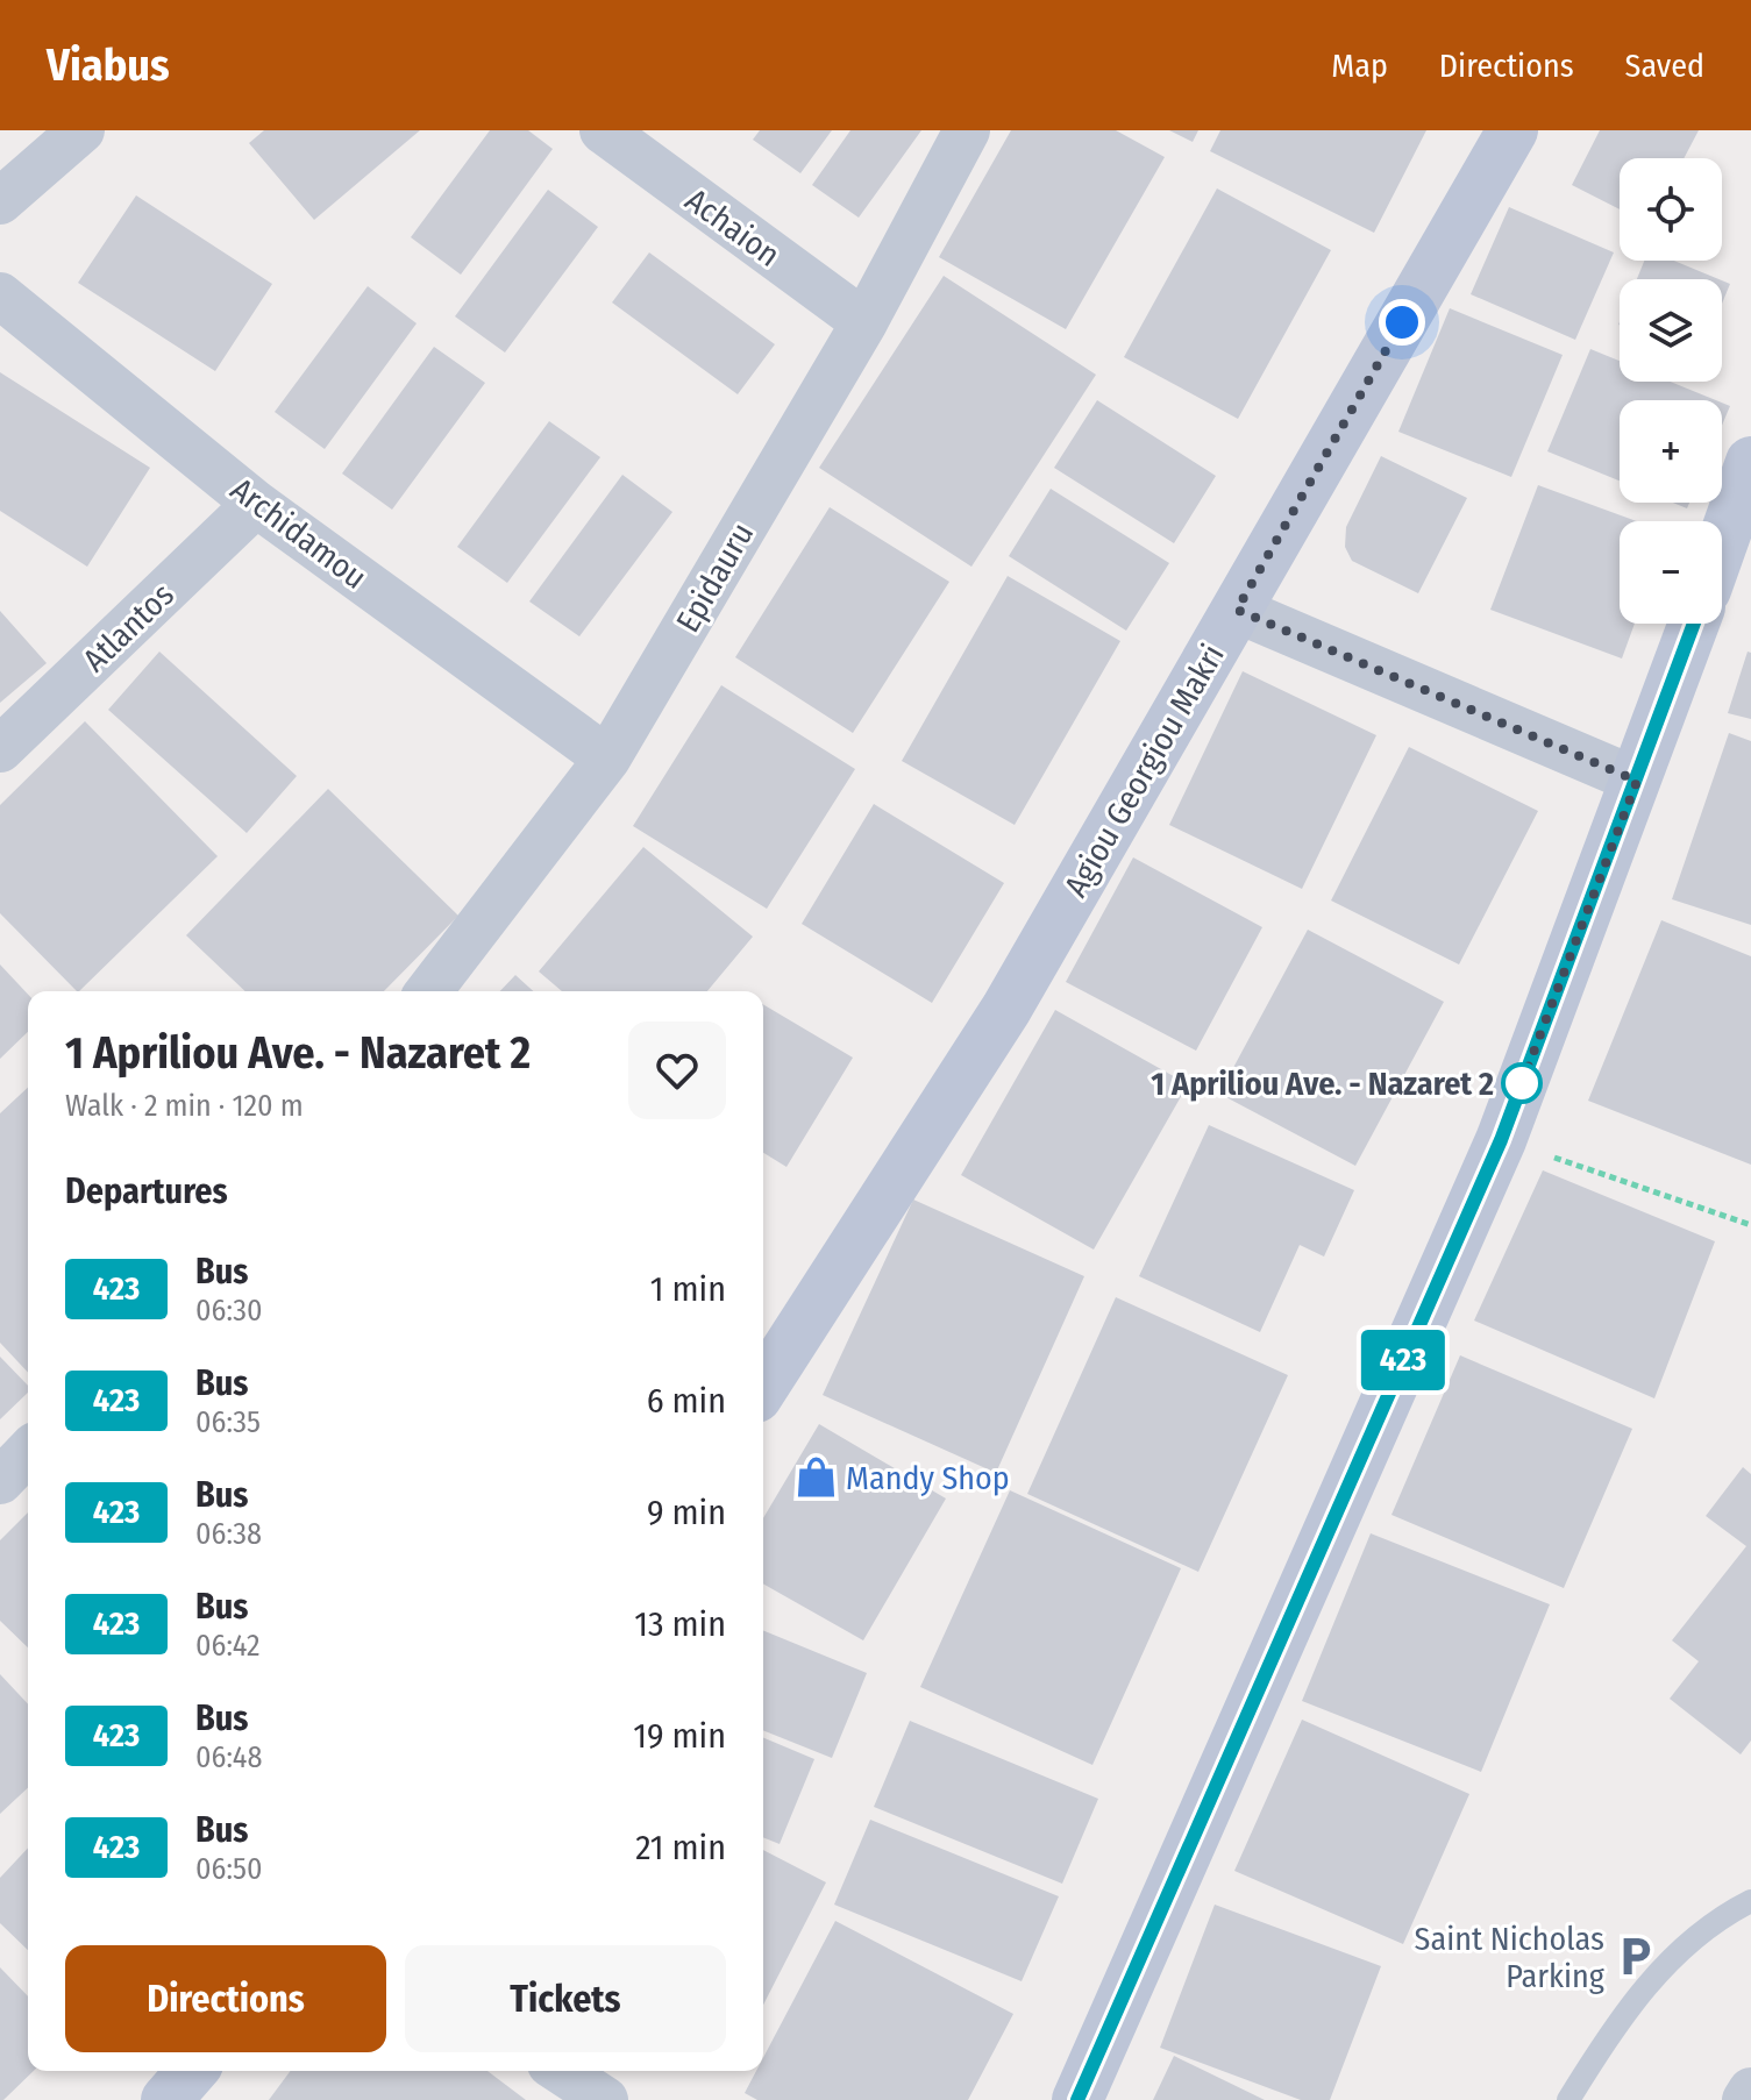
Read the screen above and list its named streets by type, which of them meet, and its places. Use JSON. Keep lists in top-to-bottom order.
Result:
{
  "streets": {
    "main road": ["Agiou Georgiou Makri"],
    "street": [
      "Achaion",
      "Archidamou",
      "Epidauru",
      "Atlantos"
    ]
  },
  "crossings": [
    ["Achaion", "Epidauru"],
    ["Archidamou", "Epidauru"],
    ["Archidamou", "Atlantos"]
  ],
  "places": {
    "other": ["1 Apriliou Ave. - Nazaret 2"],
    "shop": ["Mandy Shop"],
    "parking": ["Saint Nicholas Parking"]
  },
  "lines": ["bus line 423"],
  "page": {
    "header": "Viabus",
    "nav": ["Map", "Directions", "Saved"],
    "on_map": "423",
    "map_buttons": ["+", "−"],
    "heading": [
      ["1 Apriliou Ave. - Nazaret 2", "Walk · 2 min · 120 m"],
      "Departures"
    ],
    "list": [
      {
        "mark": "423",
        "name": "Bus",
        "note": "06:30",
        "value": "1 min"
      },
      {
        "mark": "423",
        "name": "Bus",
        "note": "06:35",
        "value": "6 min"
      },
      {
        "mark": "423",
        "name": "Bus",
        "note": "06:38",
        "value": "9 min"
      },
      {
        "mark": "423",
        "name": "Bus",
        "note": "06:42",
        "value": "13 min"
      },
      {
        "mark": "423",
        "name": "Bus",
        "note": "06:48",
        "value": "19 min"
      },
      {
        "mark": "423",
        "name": "Bus",
        "note": "06:50",
        "value": "21 min"
      }
    ],
    "buttons": ["Directions", "Tickets"]
  }
}
